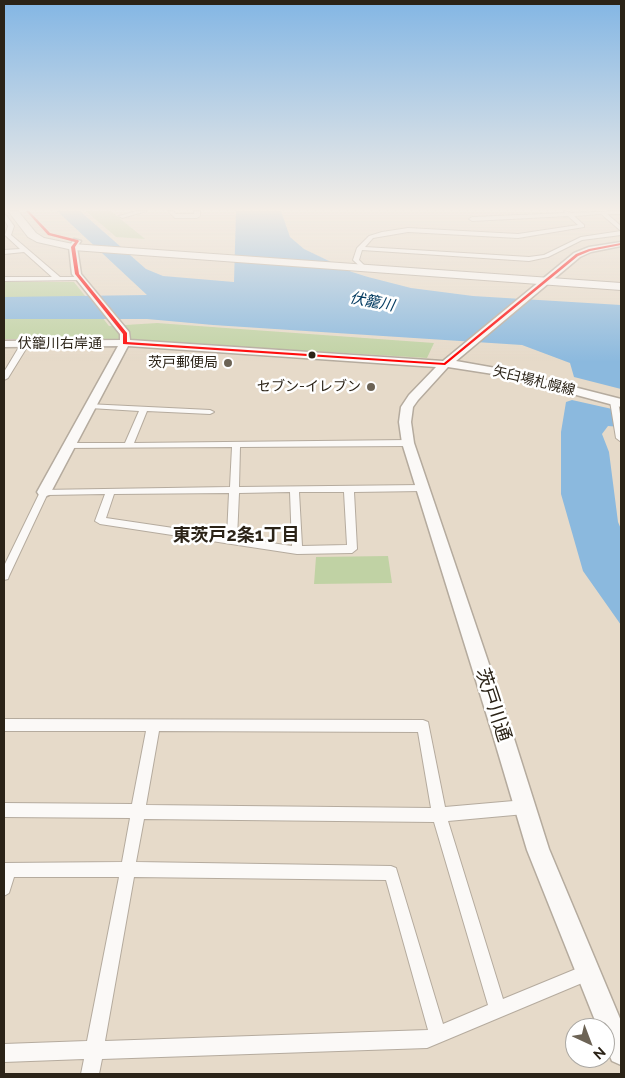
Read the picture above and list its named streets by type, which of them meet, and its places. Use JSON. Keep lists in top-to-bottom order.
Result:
{
  "streets": {
    "main road": ["伏籠川右岸通", "矢臼場札幌線", "茨戸川通"]
  },
  "crossings": [
    ["伏籠川右岸通", "矢臼場札幌線"],
    ["伏籠川右岸通", "茨戸川通"],
    ["矢臼場札幌線", "茨戸川通"]
  ],
  "districts": ["東茨戸2条1丁目"],
  "water": ["伏籠川"],
  "places": ["茨戸郵便局", "セブン-イレブン"],
  "north": "bottom right"
}
